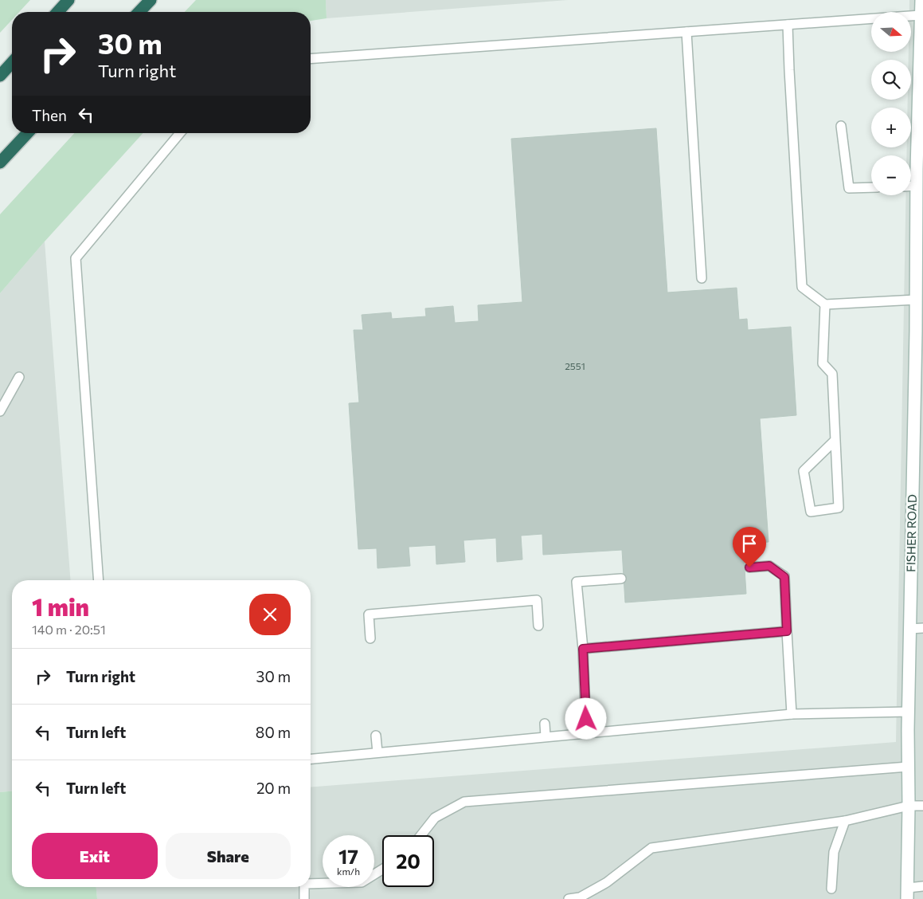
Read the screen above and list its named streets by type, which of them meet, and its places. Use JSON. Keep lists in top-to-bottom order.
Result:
{
  "streets": {
    "main road": ["FISHER ROAD"]
  },
  "house_numbers": ["2551"],
  "north": "right",
  "page": {
    "map_buttons": ["+", "−"],
    "turn": ["30 m", "Turn right"],
    "then": "Then",
    "heading": ["1 min", "140 m · 20:51"],
    "list": [
      {
        "name": "Turn right",
        "value": "30 m"
      },
      {
        "name": "Turn left",
        "value": "80 m"
      },
      {
        "name": "Turn left",
        "value": "20 m"
      }
    ],
    "buttons": ["Exit", "Share"],
    "speed": "17 km/h",
    "limit": "20"
  }
}
